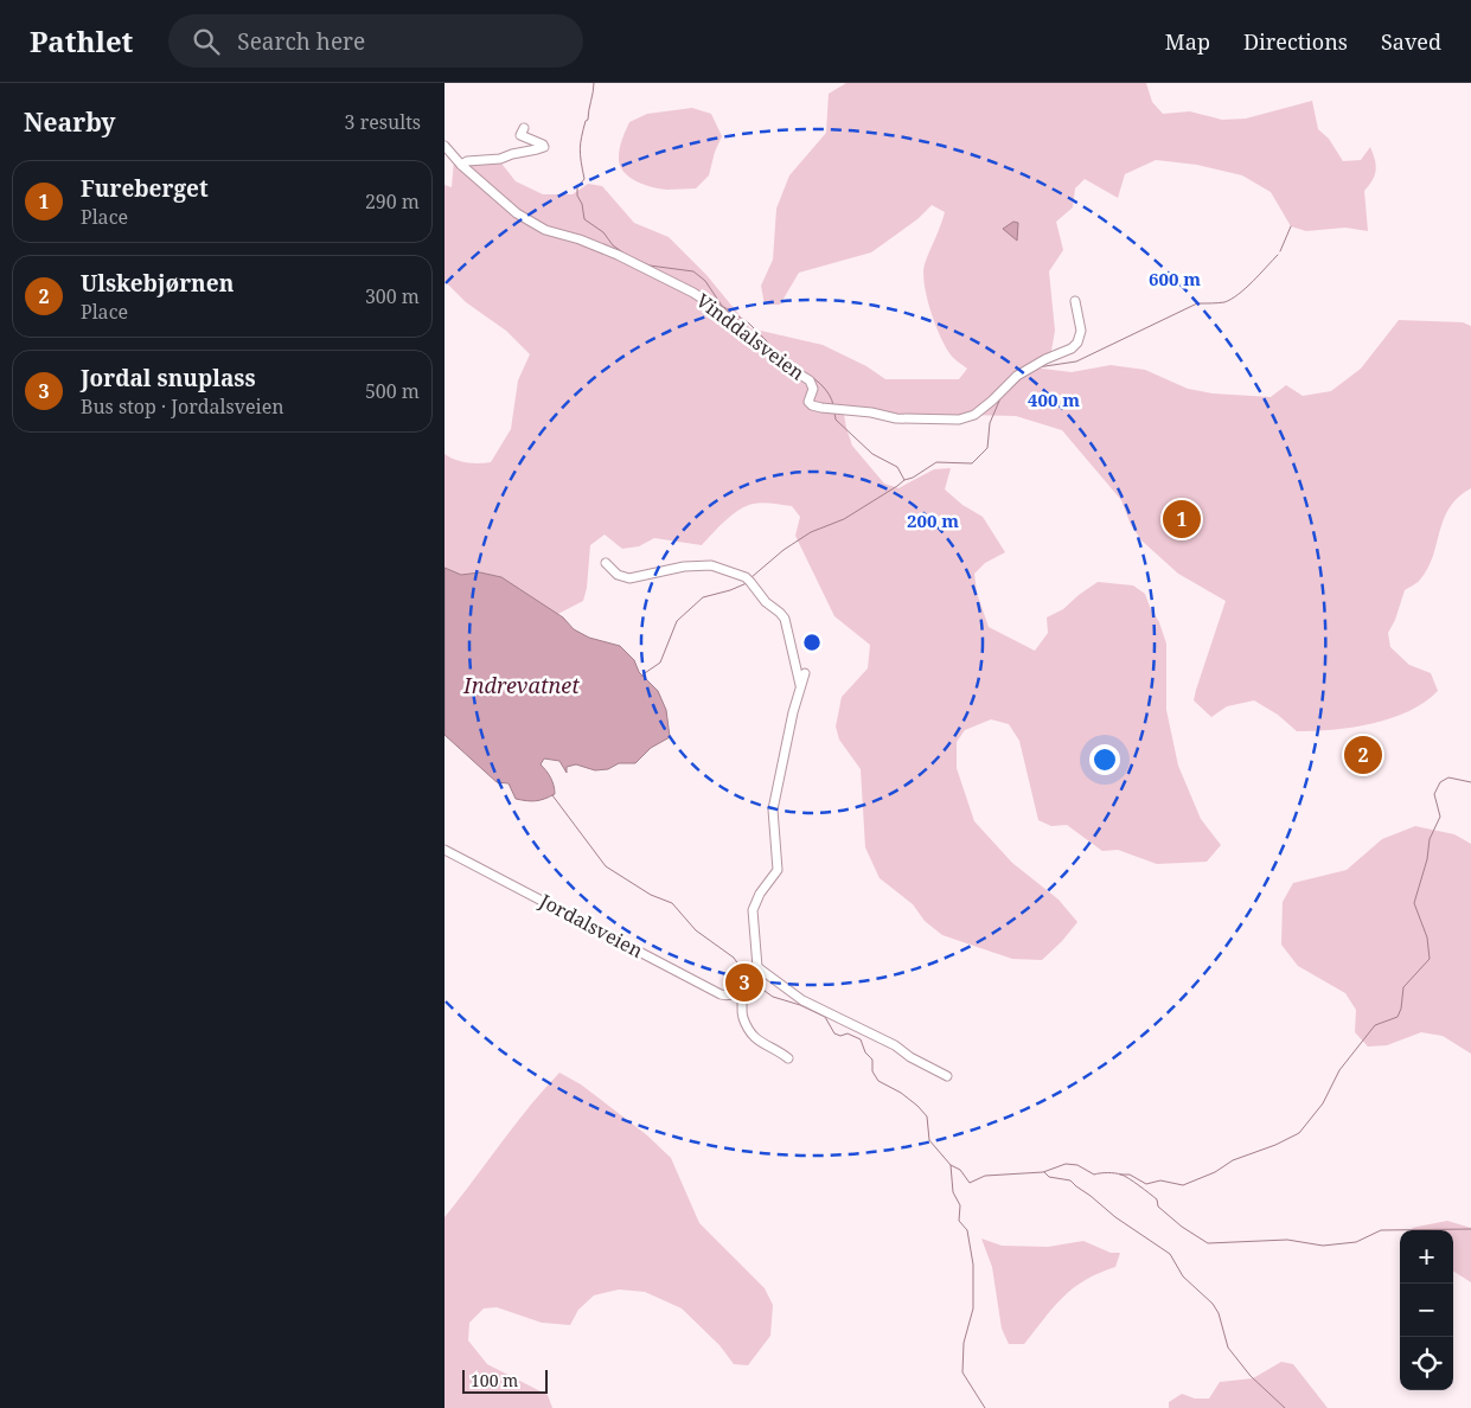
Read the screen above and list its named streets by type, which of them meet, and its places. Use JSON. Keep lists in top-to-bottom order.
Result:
{
  "streets": {
    "street": ["Vinddalsveien", "Jordalsveien"]
  },
  "water": ["Indrevatnet"],
  "scale_bar": "100 m",
  "page": {
    "header": "Pathlet",
    "search": "Search here",
    "nav": ["Map", "Directions", "Saved"],
    "heading": ["Nearby", "3 results"],
    "list": [
      {
        "mark": "1",
        "name": "Fureberget",
        "note": "Place",
        "value": "290 m"
      },
      {
        "mark": "2",
        "name": "Ulskebjørnen",
        "note": "Place",
        "value": "300 m"
      },
      {
        "mark": "3",
        "name": "Jordal snuplass",
        "note": "Bus stop · Jordalsveien",
        "value": "500 m"
      }
    ],
    "pins": ["1", "2", "3"],
    "map_buttons": ["+", "−"],
    "scale": "100 m"
  },
  "rings": ["600 m", "400 m", "200 m"]
}
